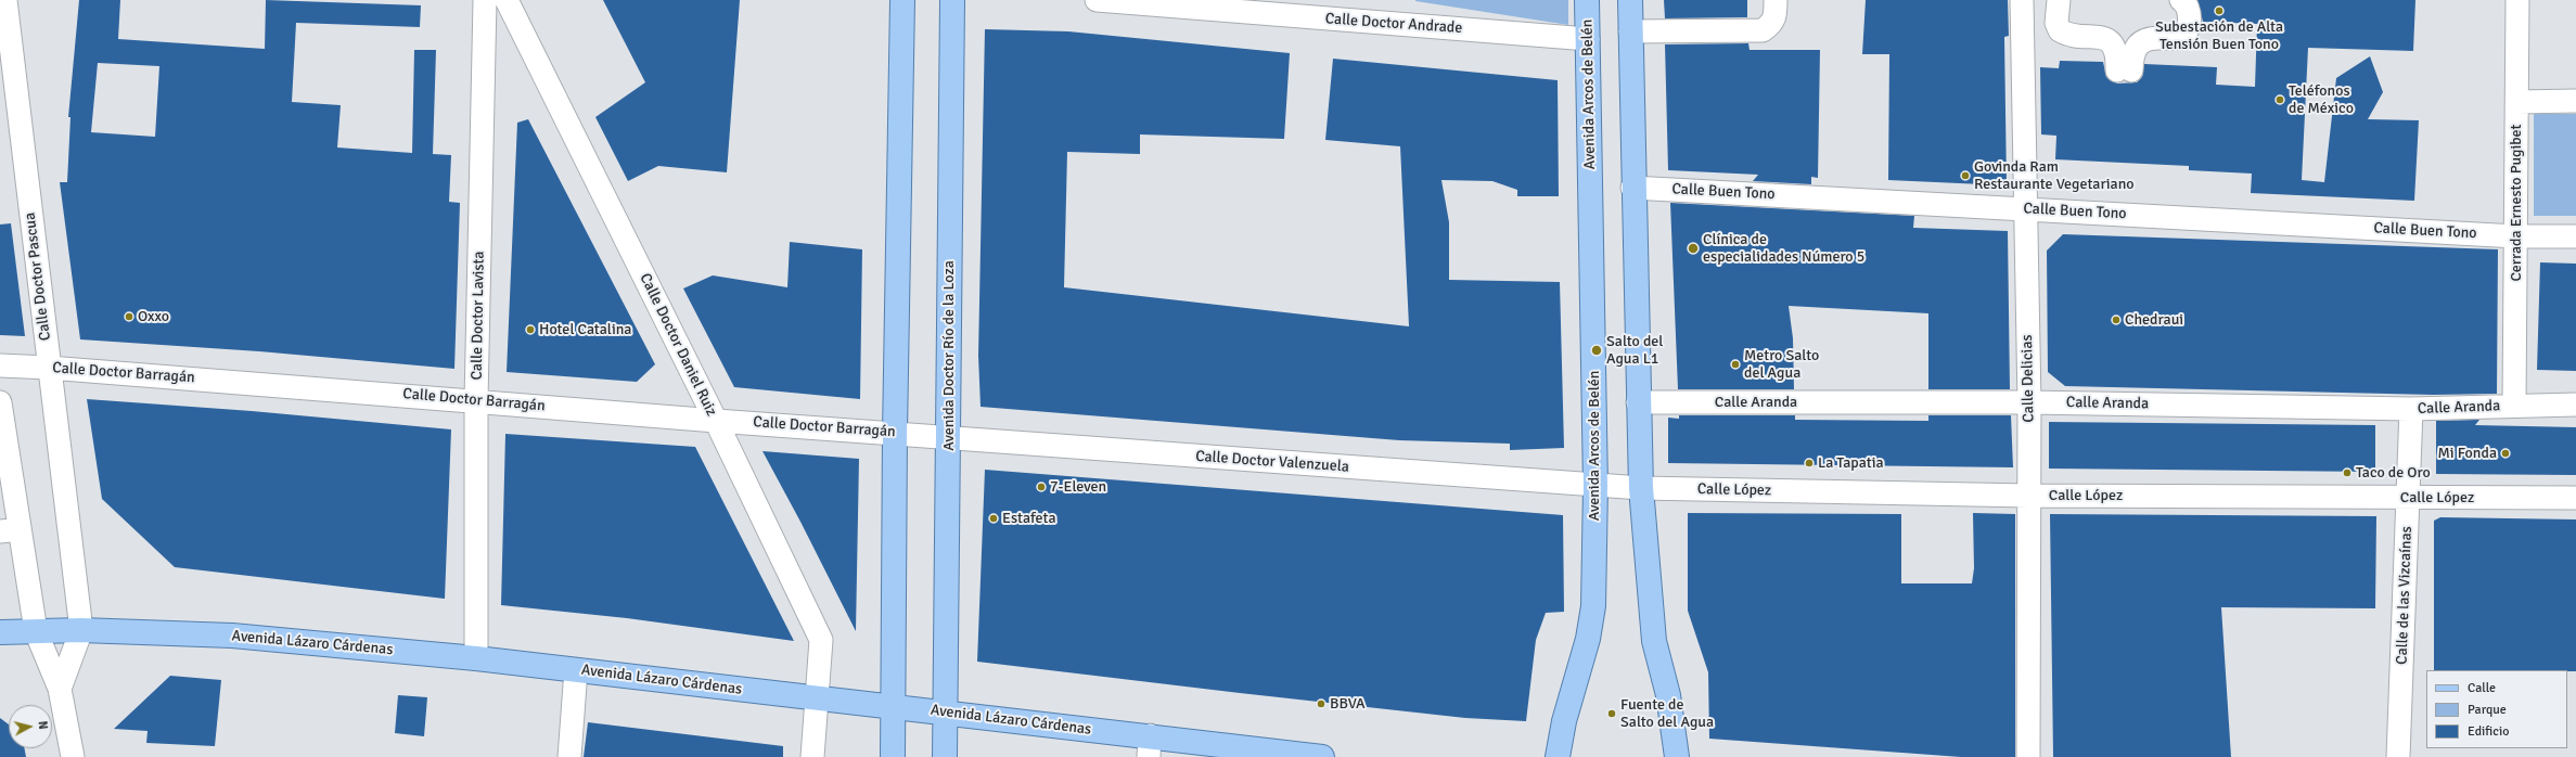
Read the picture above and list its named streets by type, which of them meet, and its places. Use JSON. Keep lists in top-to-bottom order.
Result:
{
  "streets": {
    "main road": ["Avenida Arcos de Belén", "Avenida Doctor Río de la Loza", "Avenida Lázaro Cárdenas"],
    "street": [
      "Calle Doctor Andrade",
      "Calle Buen Tono",
      "Cerrada Ernesto Pugibet",
      "Calle Doctor Pascua",
      "Calle Doctor Lavista",
      "Calle Doctor Daniel Ruiz",
      "Calle Doctor Barragán",
      "Calle Delicias",
      "Calle Aranda",
      "Calle Doctor Valenzuela",
      "Calle López",
      "Calle de las Vizcaínas"
    ]
  },
  "crossings": [
    ["Calle Doctor Andrade", "Avenida Arcos de Belén"],
    ["Avenida Arcos de Belén", "Calle Doctor Valenzuela"],
    ["Avenida Arcos de Belén", "Calle López"],
    ["Calle Buen Tono", "Cerrada Ernesto Pugibet"],
    ["Calle Buen Tono", "Calle Delicias"],
    ["Cerrada Ernesto Pugibet", "Calle Aranda"],
    ["Calle Doctor Pascua", "Calle Doctor Barragán"],
    ["Calle Doctor Pascua", "Avenida Lázaro Cárdenas"],
    ["Calle Doctor Lavista", "Calle Doctor Barragán"],
    ["Calle Doctor Lavista", "Avenida Lázaro Cárdenas"],
    ["Calle Doctor Daniel Ruiz", "Calle Doctor Barragán"],
    ["Calle Doctor Daniel Ruiz", "Avenida Lázaro Cárdenas"],
    ["Avenida Doctor Río de la Loza", "Calle Doctor Barragán"],
    ["Avenida Doctor Río de la Loza", "Calle Doctor Valenzuela"],
    ["Avenida Doctor Río de la Loza", "Avenida Lázaro Cárdenas"],
    ["Calle Doctor Barragán", "Calle Doctor Valenzuela"],
    ["Calle Delicias", "Calle Aranda"],
    ["Calle Delicias", "Calle López"],
    ["Calle Aranda", "Calle de las Vizcaínas"],
    ["Calle Doctor Valenzuela", "Calle López"],
    ["Calle López", "Calle de las Vizcaínas"]
  ],
  "places": [
    "Subestación de Alta Tensión Buen Tono",
    "Teléfonos de México",
    "Govinda Ram Restaurante Vegetariano",
    "Clínica de especialidades Número 5",
    "Oxxo",
    "Chedraui",
    "Hotel Catalina",
    "Salto del Agua L1",
    "Metro Salto del Agua",
    "Mi Fonda",
    "La Tapatia",
    "Taco de Oro",
    "7-Eleven",
    "Estafeta",
    "BBVA",
    "Fuente de Salto del Agua"
  ],
  "legend": ["Calle", "Parque", "Edificio"],
  "north": "right"
}
